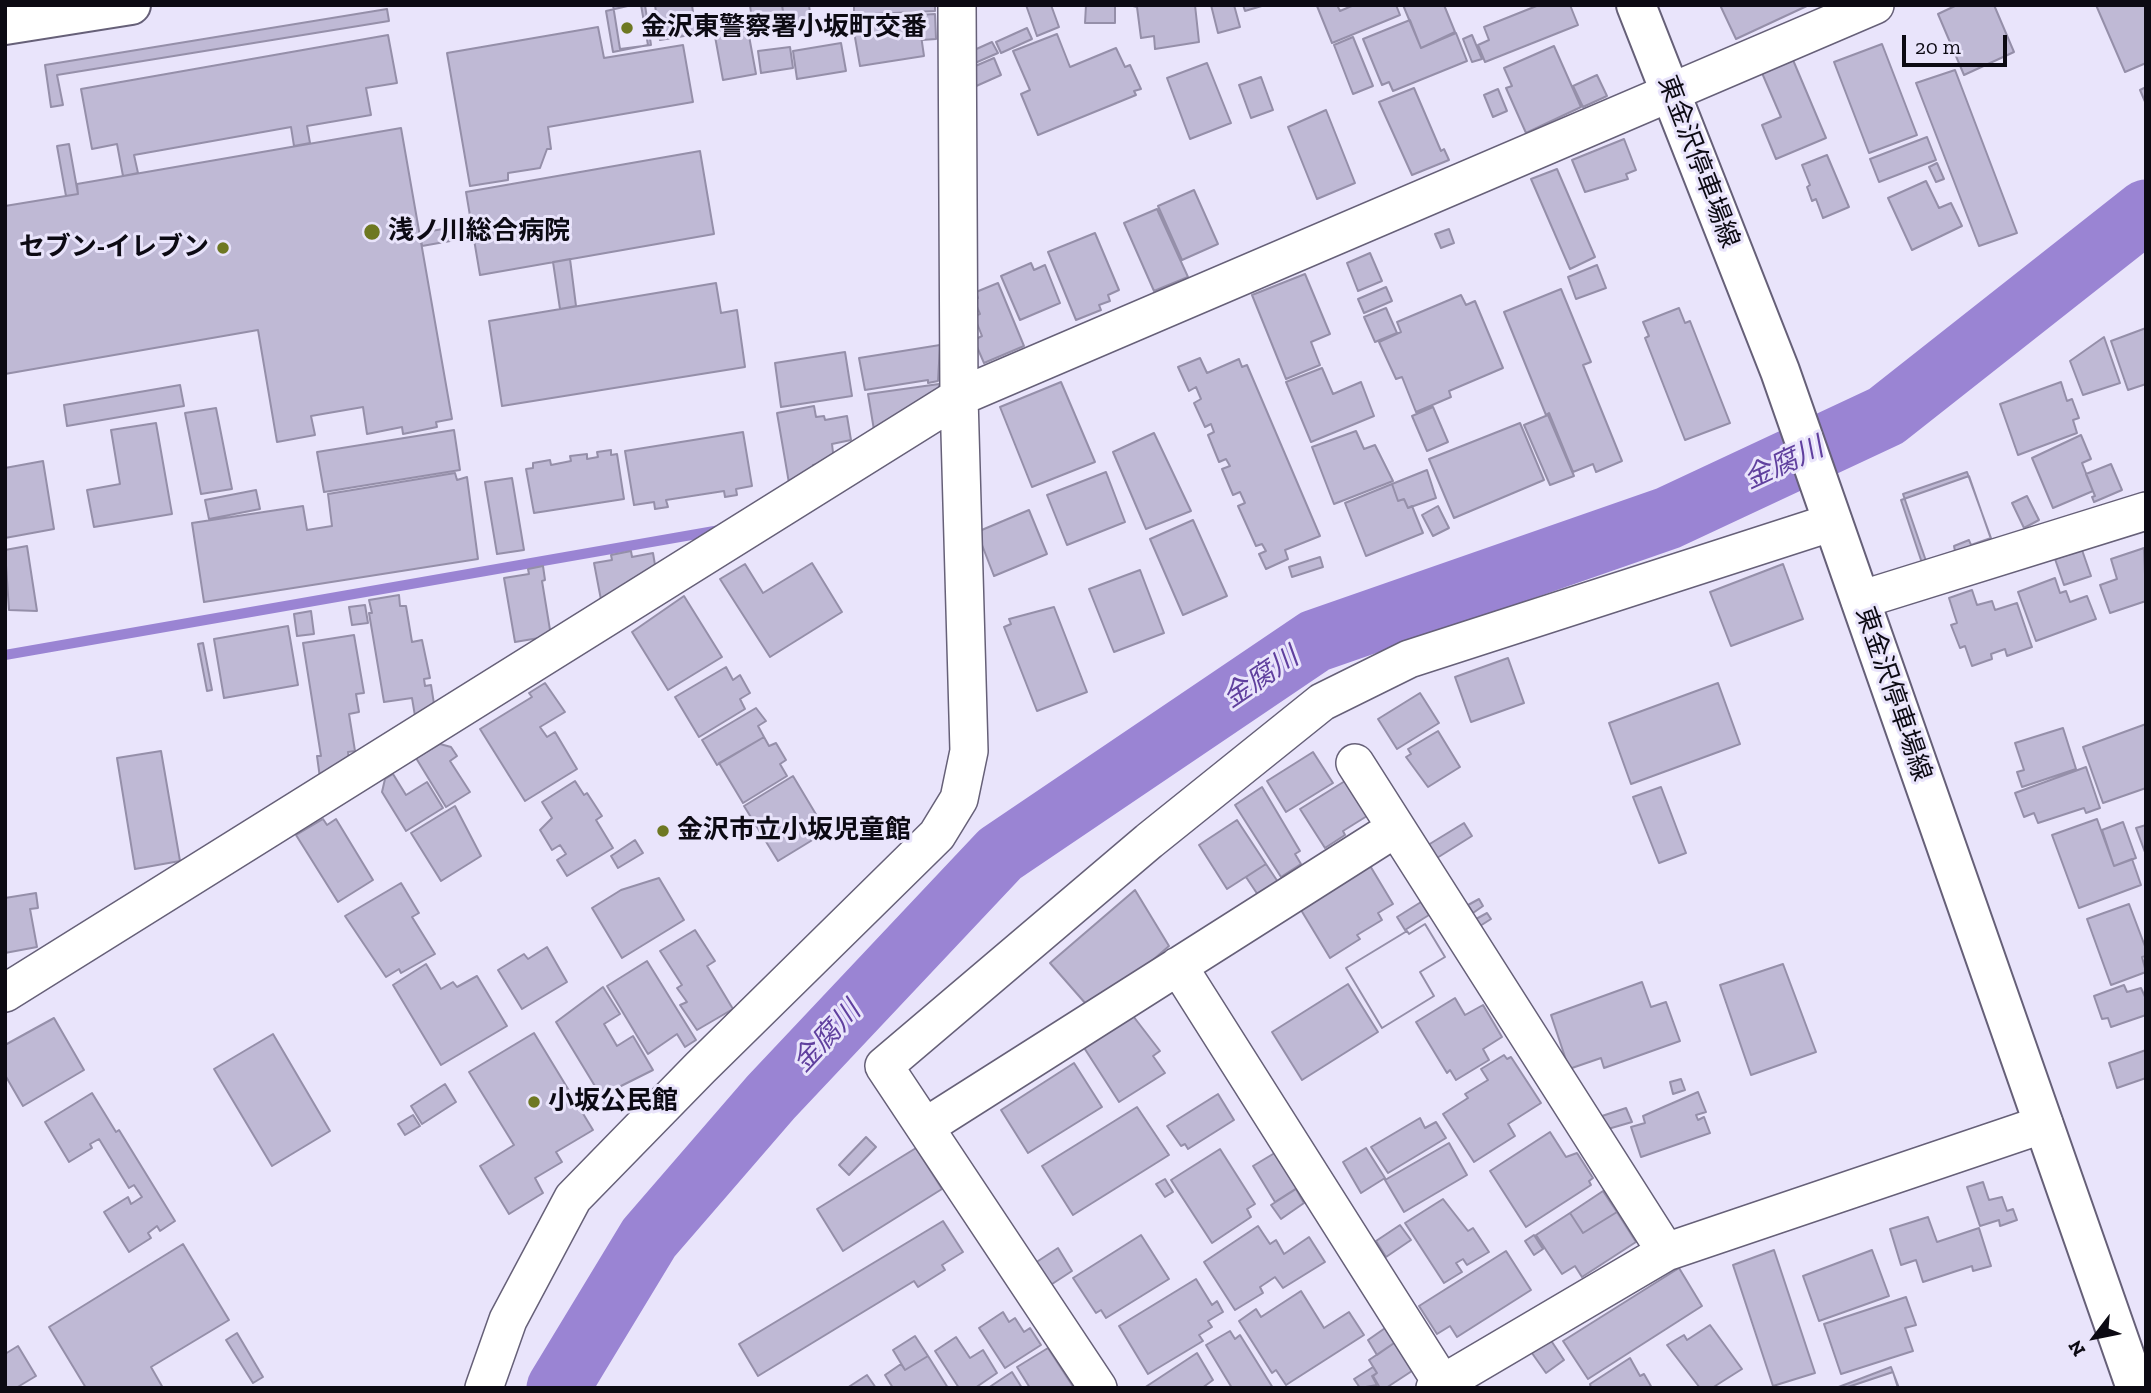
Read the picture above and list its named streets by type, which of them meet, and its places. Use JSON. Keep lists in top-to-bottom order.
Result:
{
  "streets": {
    "main road": ["東金沢停車場線"]
  },
  "water": ["金腐川"],
  "places": [
    "金沢東警察署小坂町交番",
    "浅ノ川総合病院",
    "セブン-イレブン",
    "金沢市立小坂児童館",
    "小坂公民館"
  ],
  "scale_bar": "20 m",
  "north": "bottom left"
}
